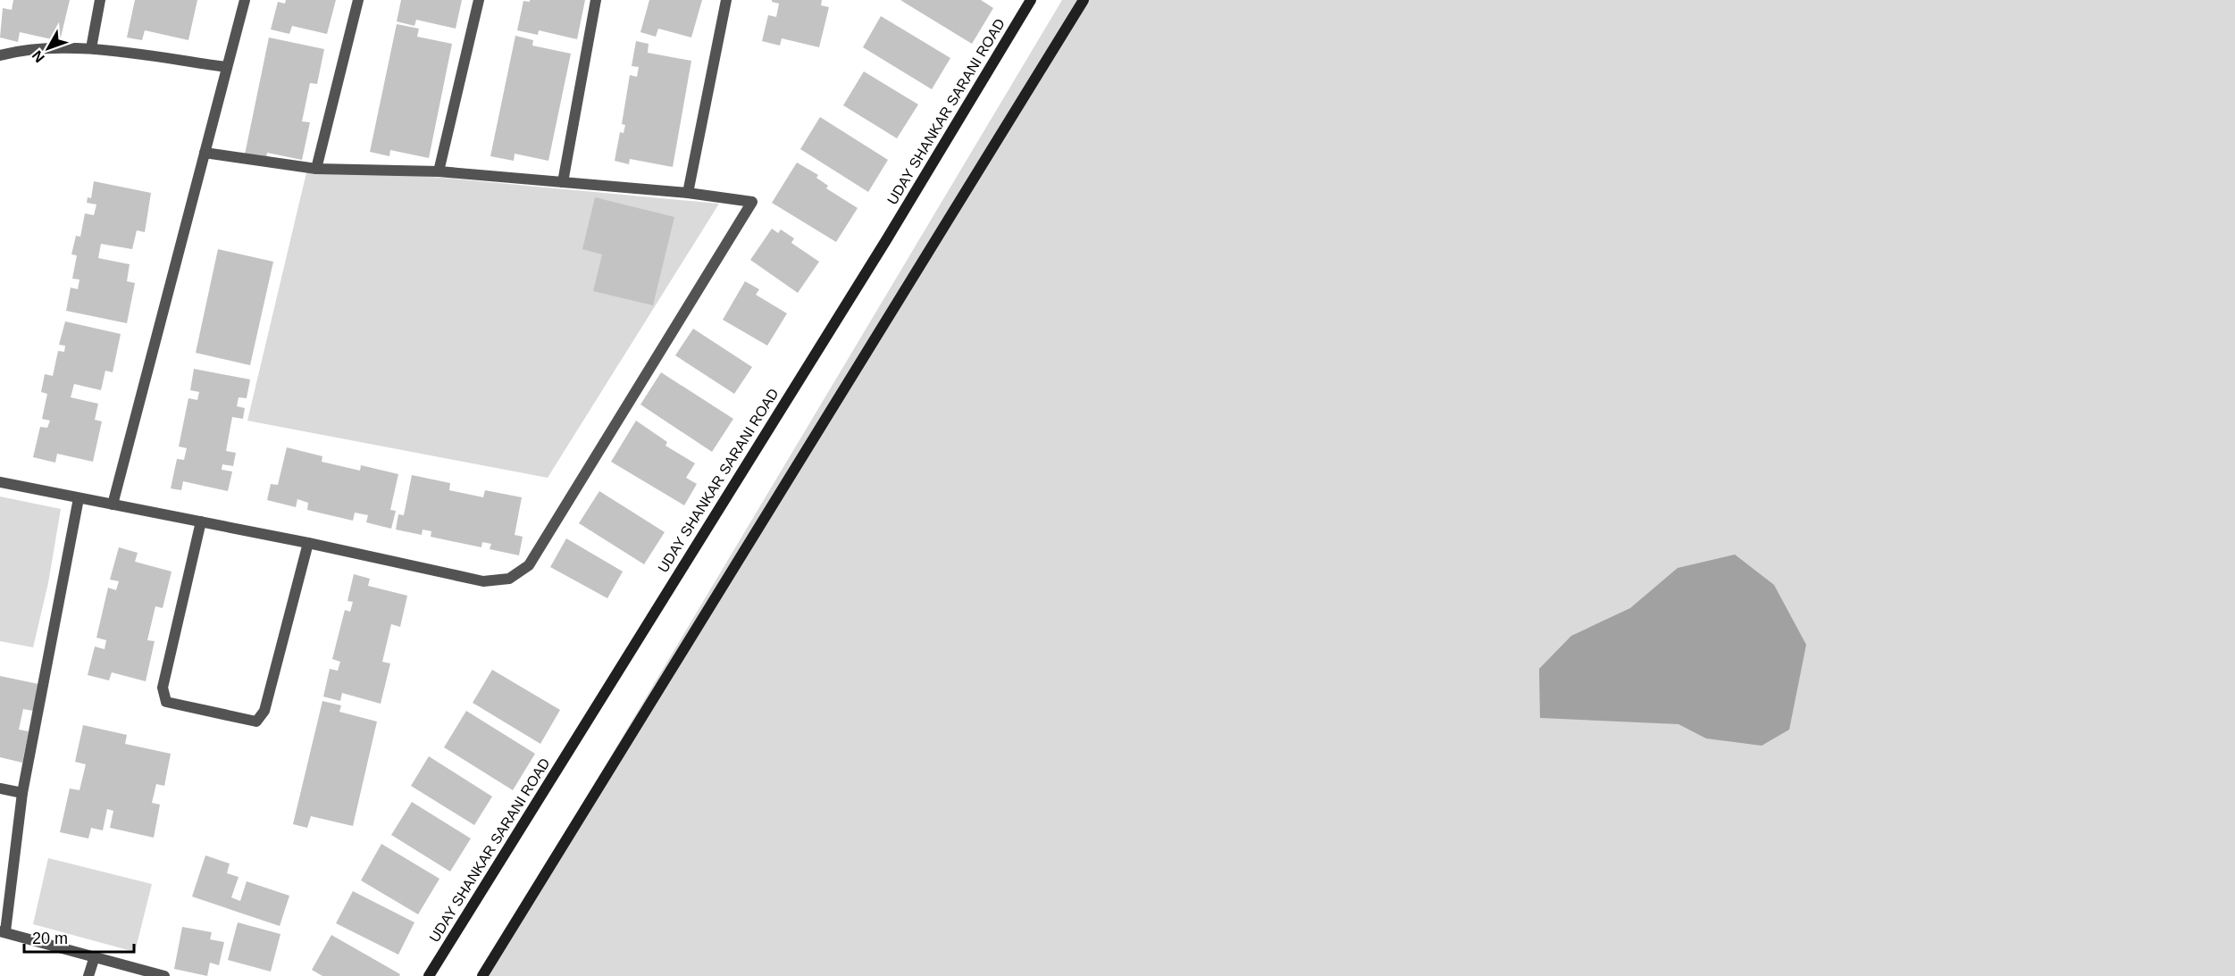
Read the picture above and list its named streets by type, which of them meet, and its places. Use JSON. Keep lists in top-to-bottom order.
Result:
{
  "streets": {
    "street": ["UDAY SHANKAR SARANI ROAD"]
  },
  "scale_bar": "20 m",
  "north": "bottom left"
}
